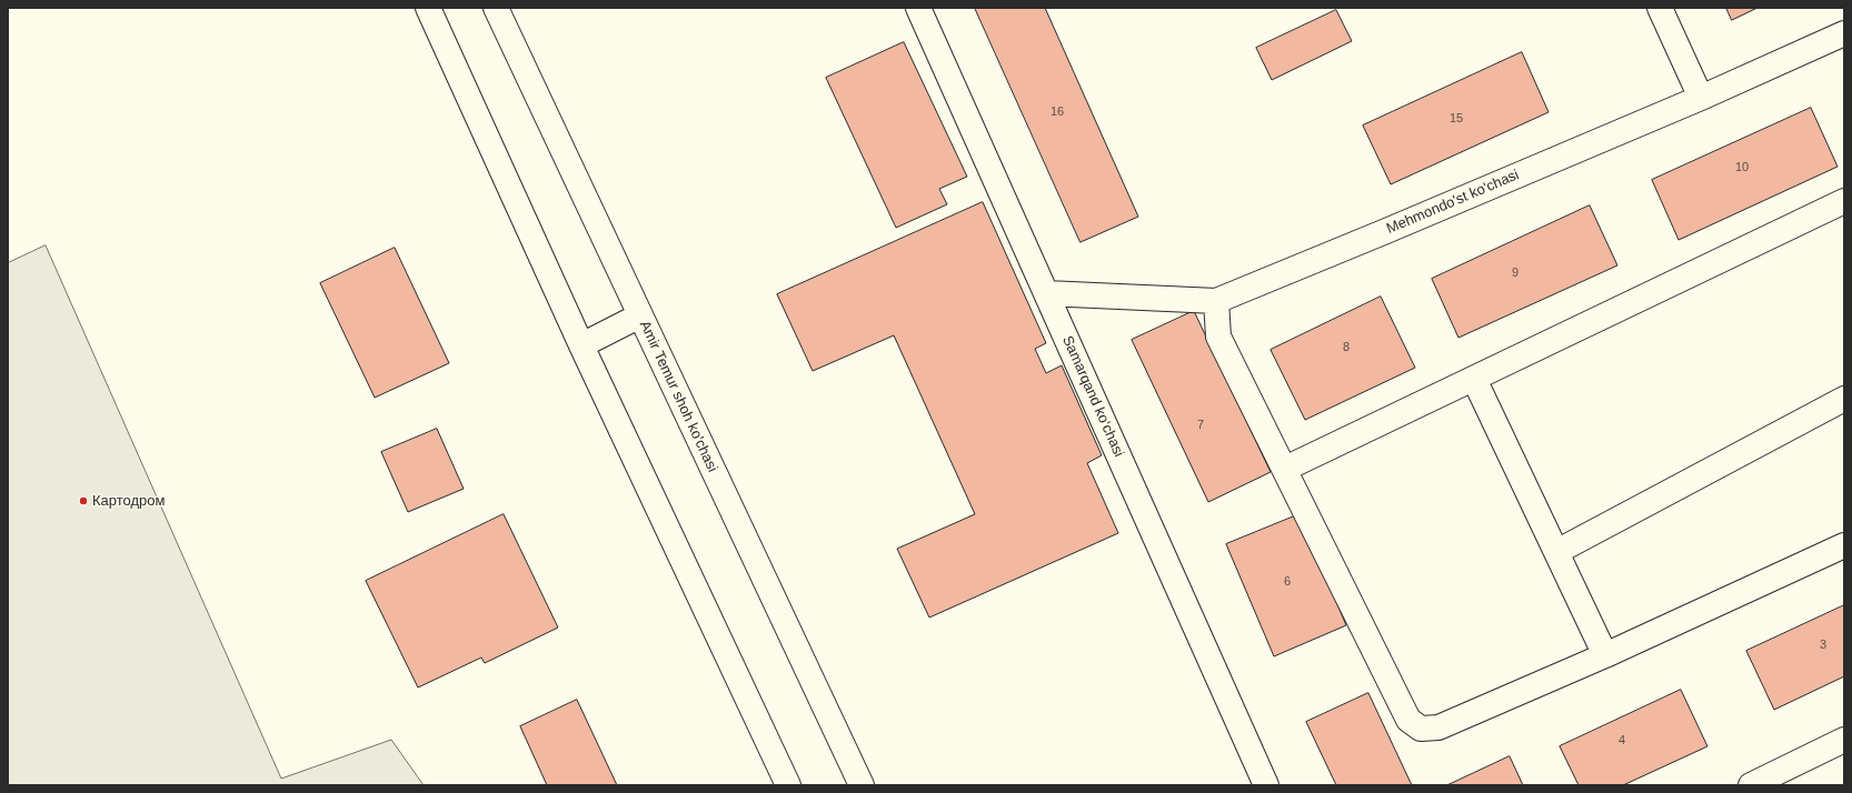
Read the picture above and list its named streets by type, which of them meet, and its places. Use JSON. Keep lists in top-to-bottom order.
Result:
{
  "streets": {
    "main road": ["Mehmondo'st ko'chasi", "Amir Temur shoh ko'chasi", "Samarqand ko‘chasi"]
  },
  "crossings": [
    ["Mehmondo'st ko'chasi", "Samarqand ko‘chasi"]
  ],
  "places": ["Картодром"],
  "house_numbers": [
    "16",
    "15",
    "10",
    "9",
    "8",
    "7",
    "6",
    "3",
    "4"
  ]
}
